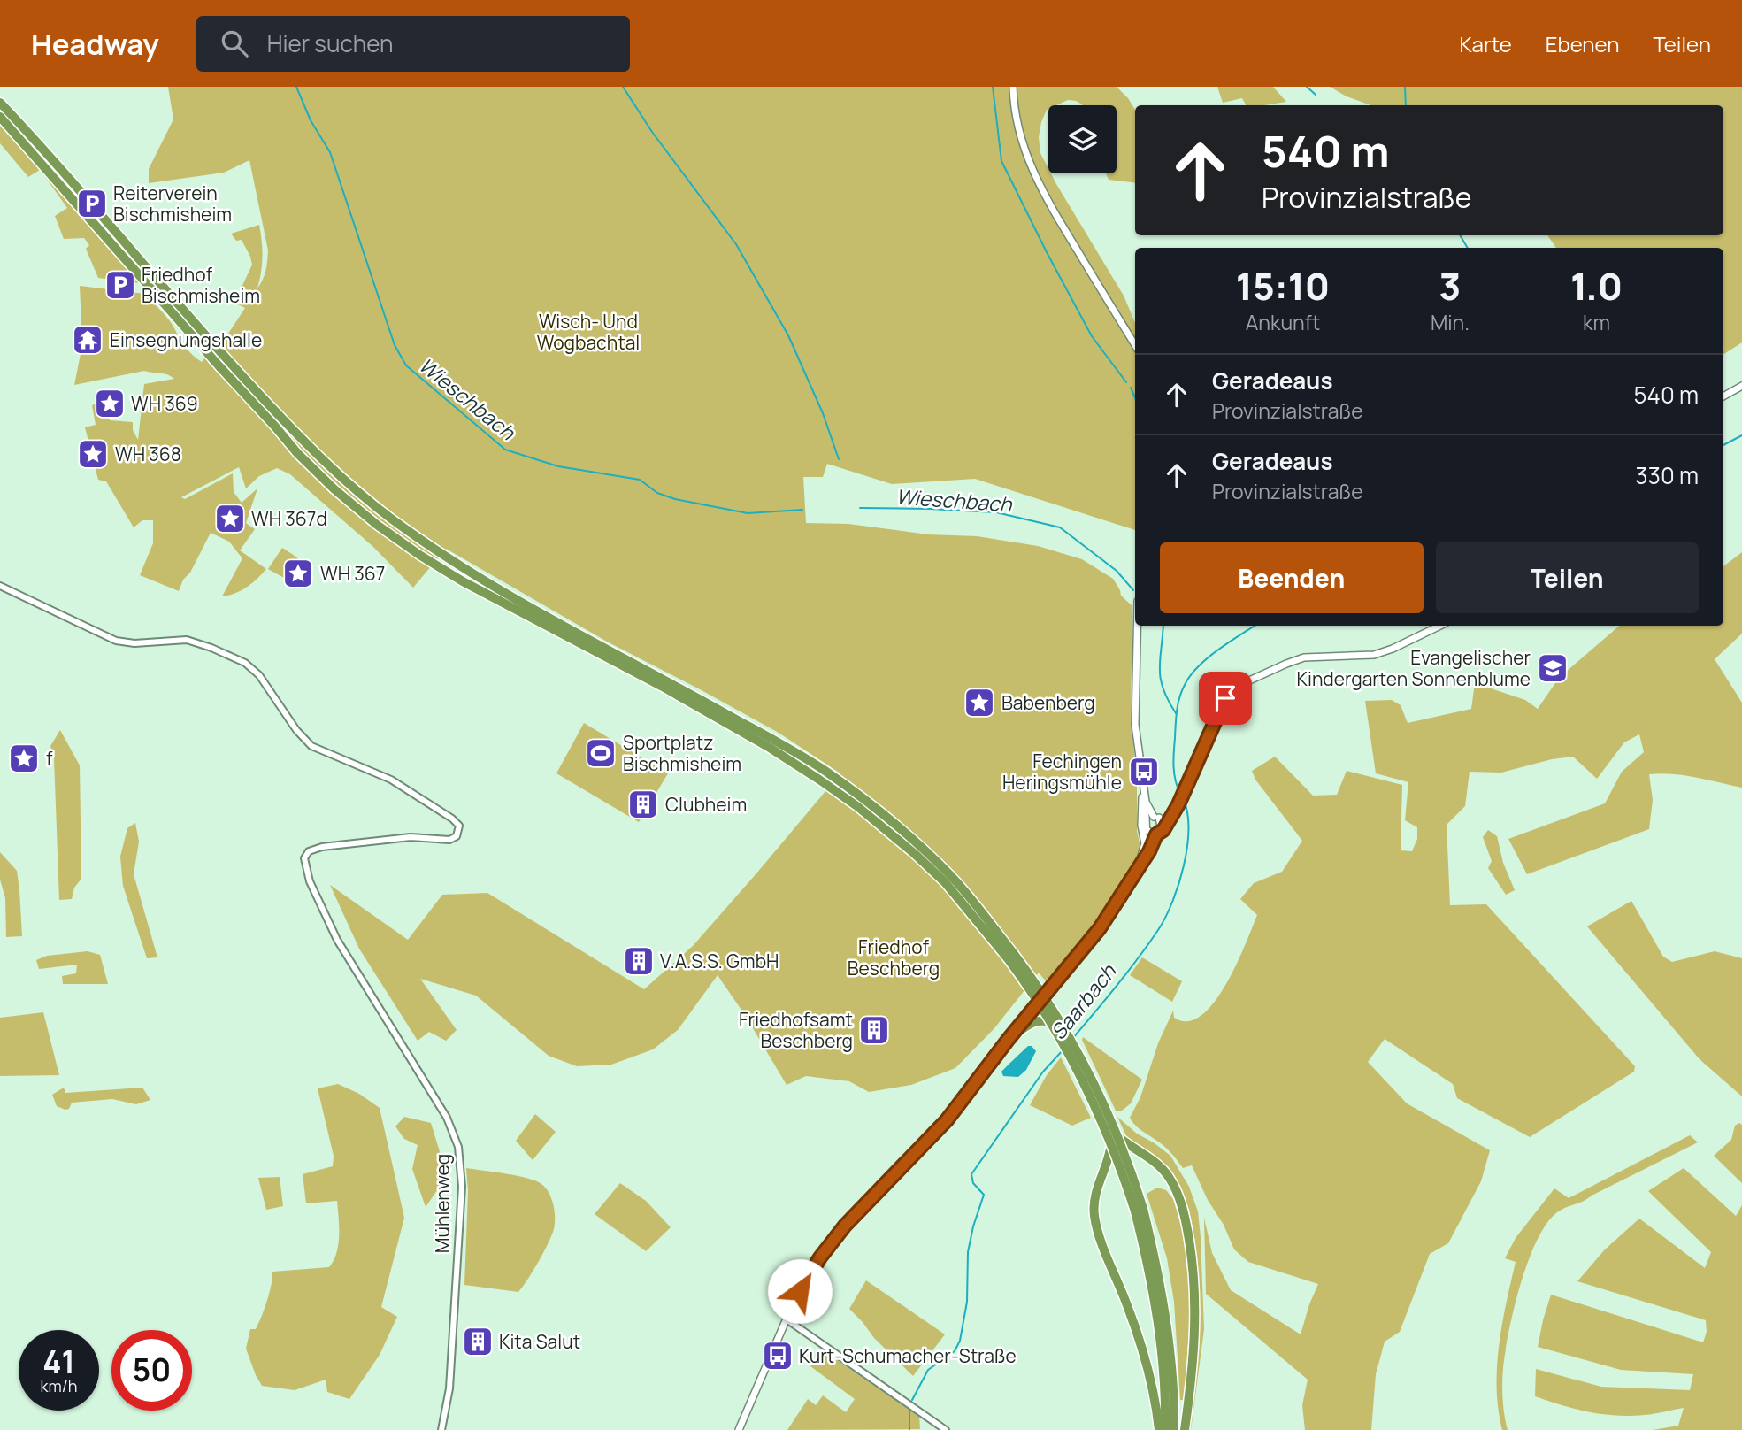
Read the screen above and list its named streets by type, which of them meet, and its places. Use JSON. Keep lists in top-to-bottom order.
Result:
{
  "streets": {
    "street": ["Mühlenweg"]
  },
  "water": ["Wieschbach", "Saarbach"],
  "parks": ["Wisch- Und Wogbachtal", "Friedhof Beschberg"],
  "places": {
    "parking": ["Reiterverein Bischmisheim", "Friedhof Bischmisheim"],
    "temple": ["Einsegnungshalle"],
    "place": [
      "WH 369",
      "WH 368",
      "WH 367d",
      "WH 367",
      "Babenberg",
      "f"
    ],
    "school or university": ["Evangelischer Kindergarten Sonnenblume"],
    "sports": ["Sportplatz Bischmisheim"],
    "bus stop": ["Fechingen Heringsmühle", "Kurt-Schumacher-Straße"],
    "building": [
      "Clubheim",
      "V.A.S.S. GmbH",
      "Friedhofsamt Beschberg",
      "Kita Salut"
    ]
  },
  "page": {
    "header": "Headway",
    "search": "Hier suchen",
    "nav": ["Karte", "Ebenen", "Teilen"],
    "turn": ["540 m", "Provinzialstraße"],
    "eta": [
      "15:10",
      "Ankunft",
      "3",
      "Min.",
      "1.0",
      "km"
    ],
    "list": [
      {
        "name": "Geradeaus",
        "note": "Provinzialstraße",
        "value": "540 m"
      },
      {
        "name": "Geradeaus",
        "note": "Provinzialstraße",
        "value": "330 m"
      }
    ],
    "buttons": ["Beenden", "Teilen"],
    "speed": "41 km/h",
    "limit": "50"
  }
}
